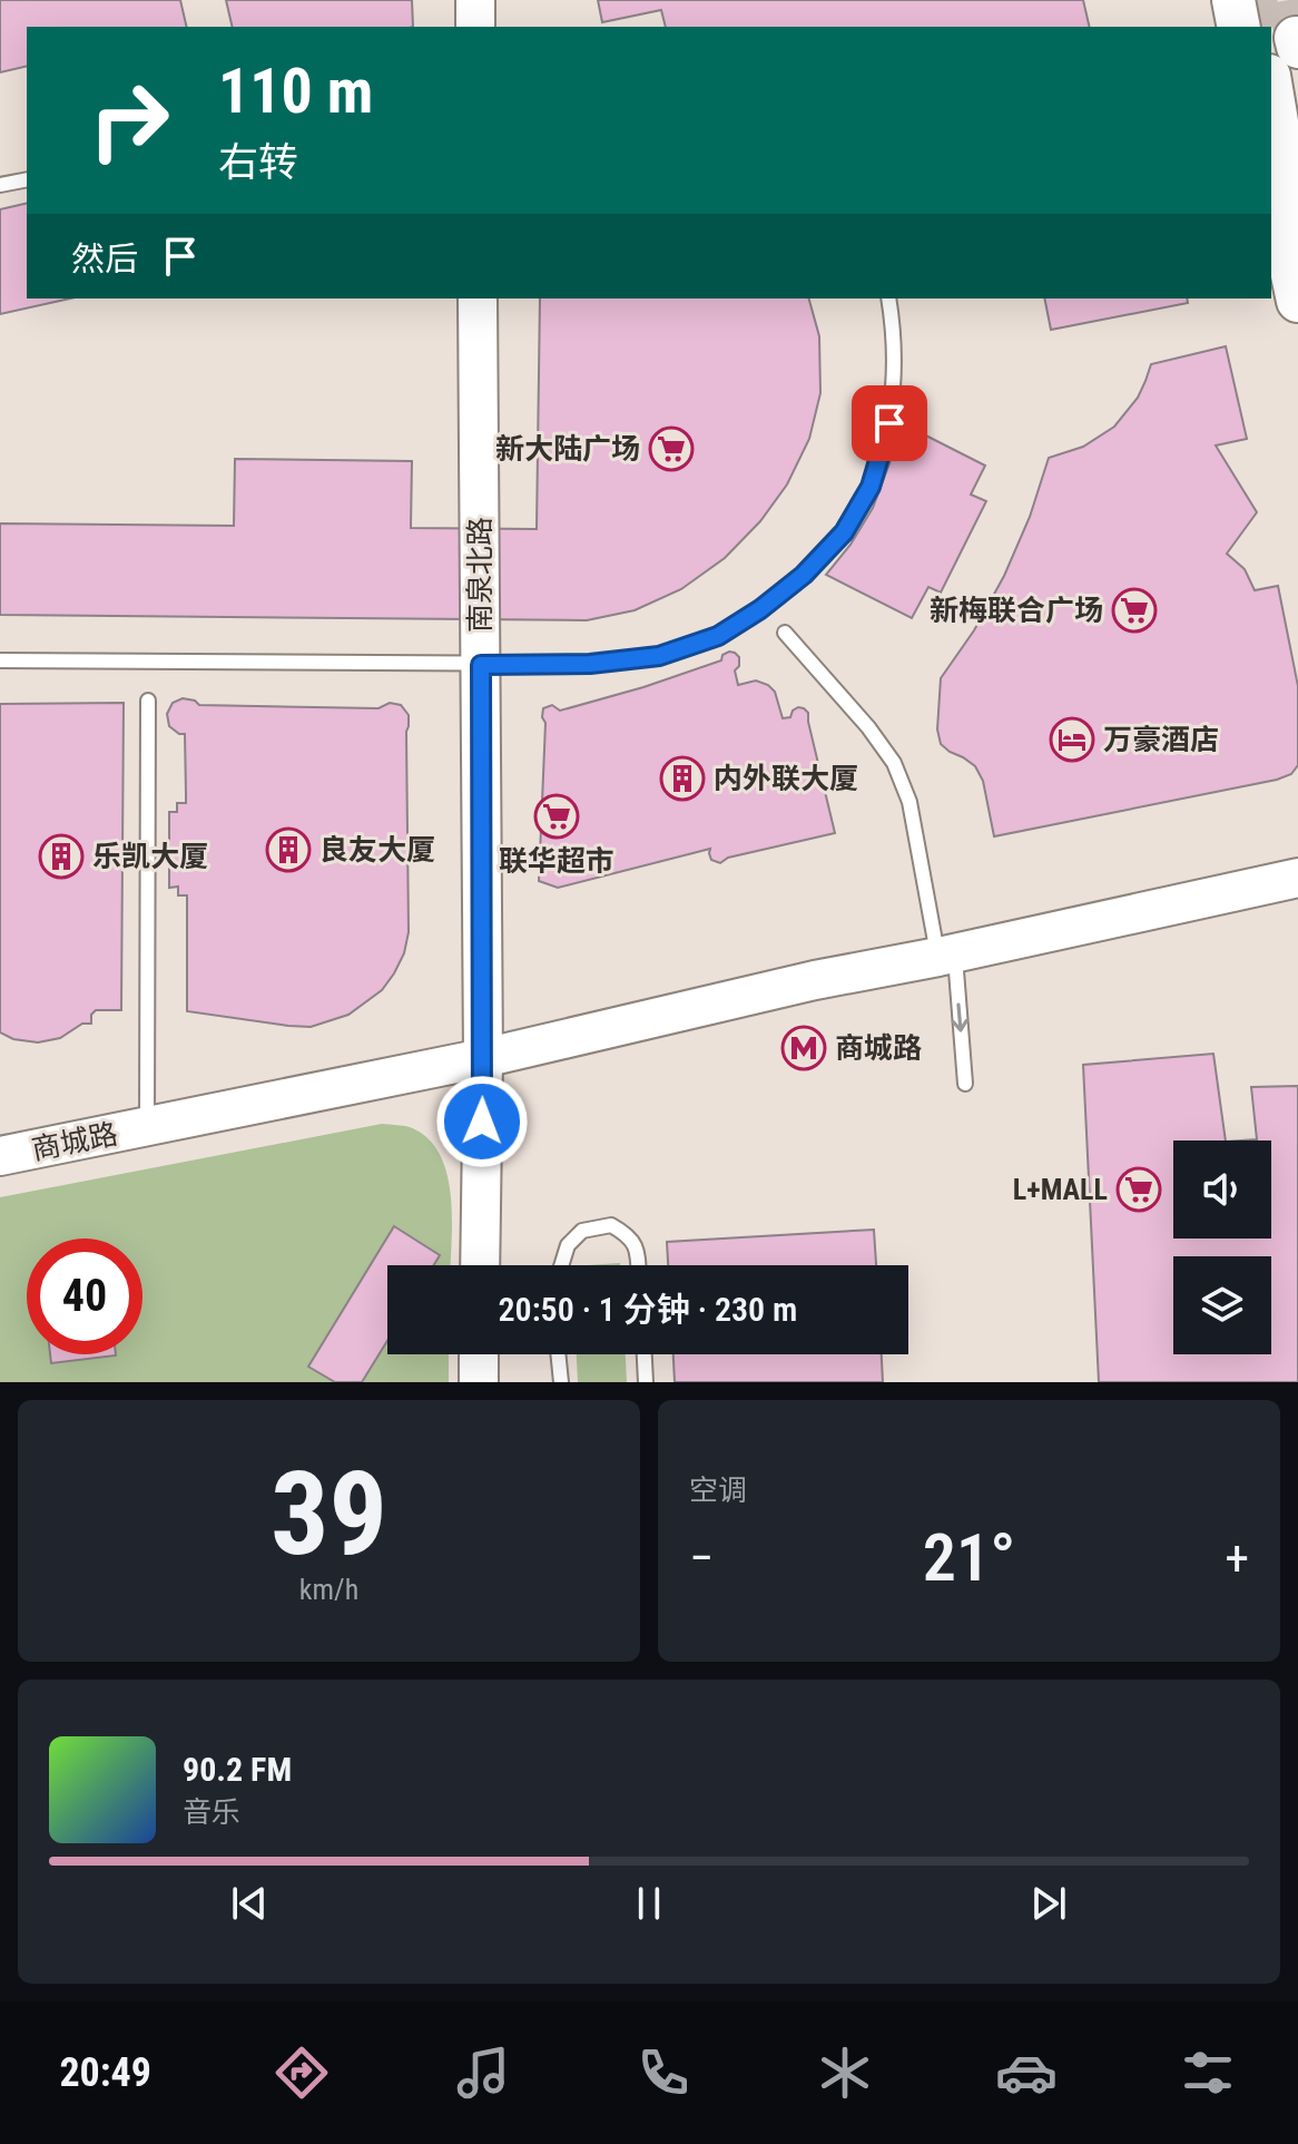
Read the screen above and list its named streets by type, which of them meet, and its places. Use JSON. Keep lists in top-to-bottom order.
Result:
{
  "streets": {
    "street": ["南泉北路", "商城路"]
  },
  "crossings": [
    ["南泉北路", "商城路"]
  ],
  "places": {
    "supermarket": [
      "新大陆广场",
      "新梅联合广场",
      "联华超市",
      "L+MALL"
    ],
    "hotel": ["万豪酒店"],
    "building": ["内外联大厦", "良友大厦", "乐凯大厦"],
    "metro station": ["商城路"]
  },
  "page": {
    "turn": ["110 m", "右转"],
    "then": "然后",
    "limit": "40",
    "trip": "20:50 · 1 分钟 · 230 m",
    "tile": [
      ["39", "km/h"],
      "空调"
    ],
    "heat": ["−", "21°", "+"],
    "song": ["90.2 FM", "音乐"],
    "tabs": "20:49"
  }
}
